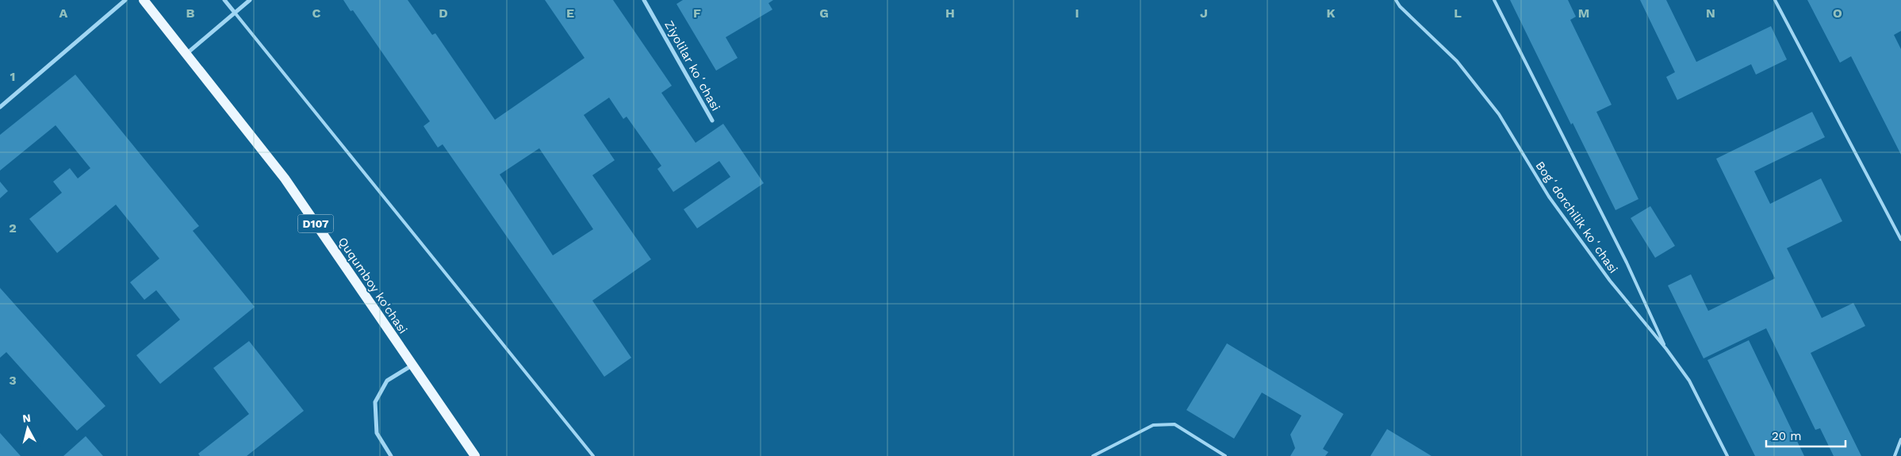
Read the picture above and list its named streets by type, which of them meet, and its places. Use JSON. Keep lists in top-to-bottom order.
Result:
{
  "streets": {
    "main road": ["D107", "Ququmboy ko'chasi"],
    "street": ["Ziyolilar koʻchasi"],
    "lane": ["Bogʻdorchilik koʻchasi"]
  },
  "scale_bar": "20 m",
  "north": "top",
  "grid": {
    "columns": [
      "A",
      "B",
      "C",
      "D",
      "E",
      "F",
      "G",
      "H",
      "I",
      "J",
      "K",
      "L",
      "M",
      "N",
      "O"
    ],
    "rows": ["1", "2", "3"]
  }
}
